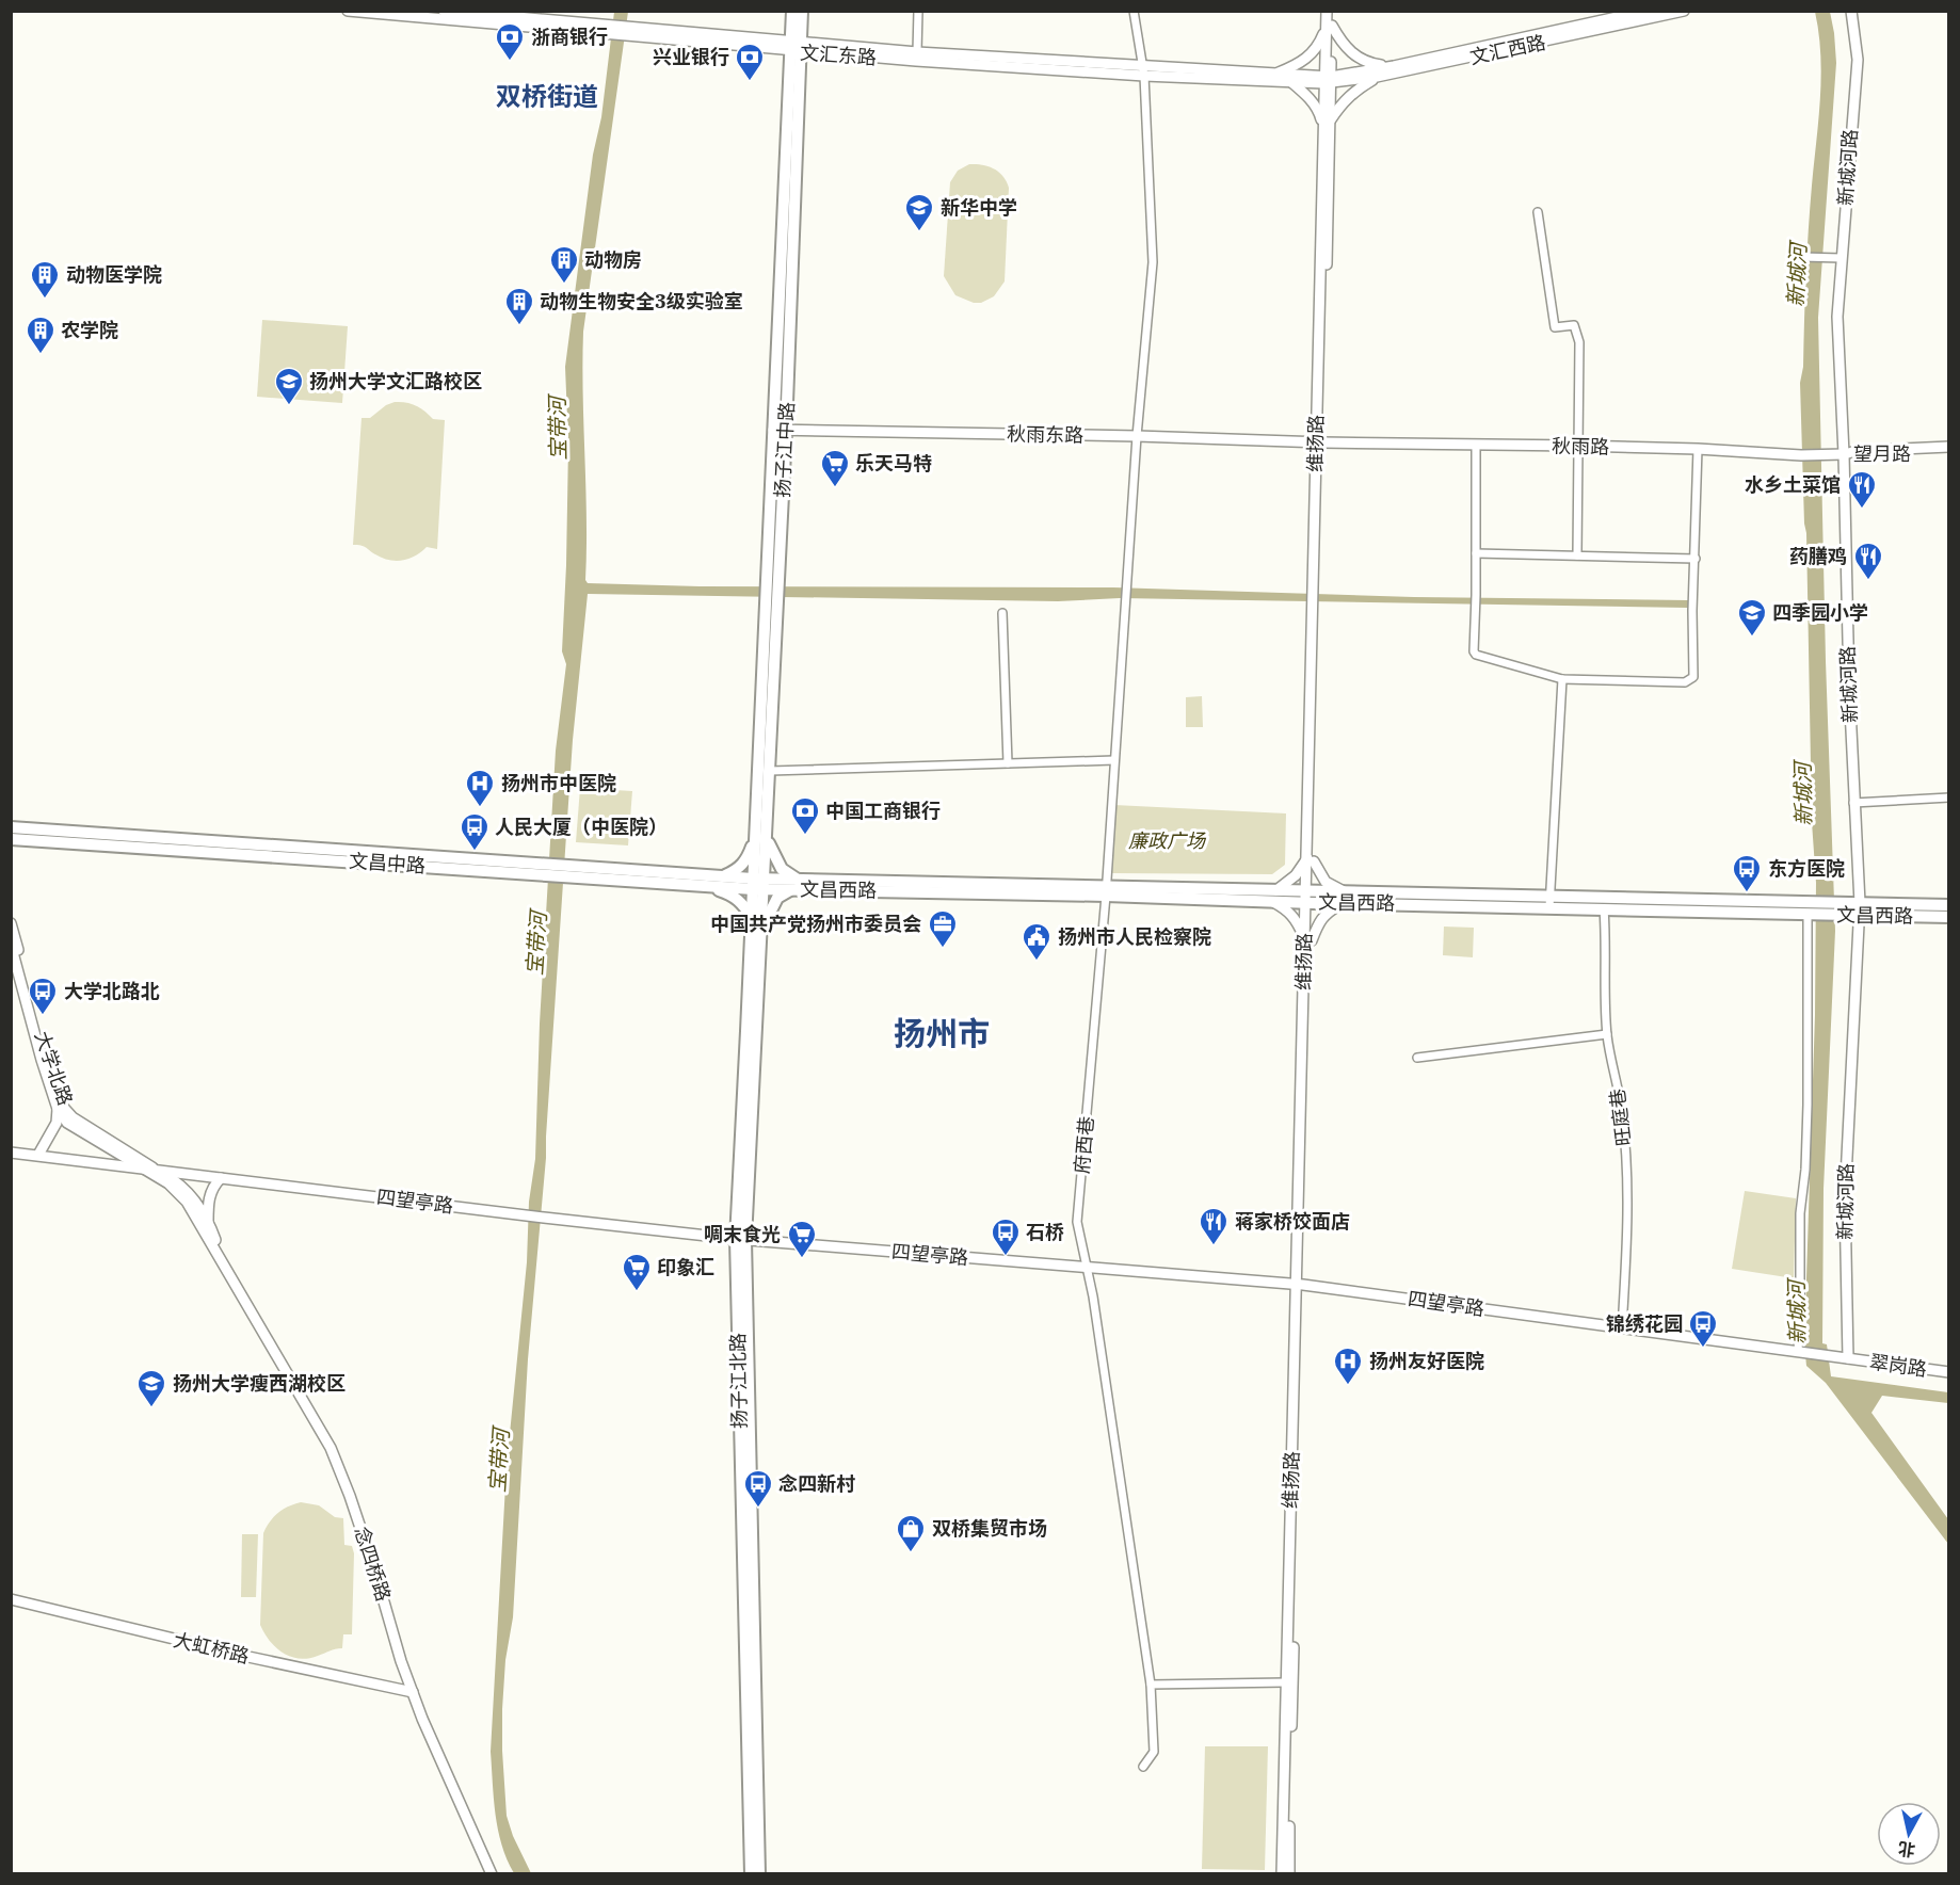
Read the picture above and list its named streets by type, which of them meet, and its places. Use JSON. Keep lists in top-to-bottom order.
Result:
{
  "streets": {
    "main road": [
      "扬子江中路",
      "文昌中路",
      "文昌西路",
      "扬子江北路"
    ],
    "street": [
      "文汇西路",
      "文汇东路",
      "新城河路",
      "秋雨东路",
      "维扬路",
      "秋雨路",
      "望月路",
      "大学北路",
      "旺庭巷",
      "府西巷",
      "四望亭路",
      "翠岗路",
      "念四桥路",
      "大虹桥路"
    ]
  },
  "crossings": [
    ["文汇西路", "文汇东路"],
    ["文汇西路", "维扬路"],
    ["文汇东路", "维扬路"],
    ["文汇东路", "扬子江中路"],
    ["文汇东路", "府西巷"],
    ["新城河路", "秋雨路"],
    ["新城河路", "望月路"],
    ["新城河路", "文昌西路"],
    ["新城河路", "四望亭路"],
    ["新城河路", "翠岗路"],
    ["秋雨东路", "维扬路"],
    ["秋雨东路", "秋雨路"],
    ["秋雨东路", "扬子江中路"],
    ["秋雨东路", "府西巷"],
    ["维扬路", "秋雨路"],
    ["维扬路", "文昌西路"],
    ["维扬路", "四望亭路"],
    ["秋雨路", "望月路"],
    ["扬子江中路", "文昌中路"],
    ["扬子江中路", "文昌西路"],
    ["扬子江中路", "扬子江北路"],
    ["文昌中路", "文昌西路"],
    ["文昌中路", "扬子江北路"],
    ["文昌西路", "旺庭巷"],
    ["文昌西路", "府西巷"],
    ["文昌西路", "扬子江北路"],
    ["大学北路", "四望亭路"],
    ["大学北路", "念四桥路"],
    ["旺庭巷", "四望亭路"],
    ["府西巷", "四望亭路"],
    ["四望亭路", "翠岗路"],
    ["四望亭路", "扬子江北路"],
    ["四望亭路", "念四桥路"],
    ["念四桥路", "大虹桥路"]
  ],
  "districts": ["双桥街道", "扬州市"],
  "water": ["新城河", "宝带河"],
  "parks": ["廉政广场"],
  "places": {
    "bank": ["浙商银行", "兴业银行", "中国工商银行"],
    "school or university": [
      "新华中学",
      "扬州大学文汇路校区",
      "四季园小学",
      "扬州大学瘦西湖校区"
    ],
    "building": [
      "动物房",
      "动物医学院",
      "动物生物安全3级实验室",
      "农学院"
    ],
    "supermarket": ["乐天马特", "啁末食光", "印象汇"],
    "restaurant": ["水乡土菜馆", "药膳鸡", "蒋家桥饺面店"],
    "hospital": ["扬州市中医院", "扬州友好医院"],
    "bus stop": [
      "人民大厦（中医院）",
      "东方医院",
      "大学北路北",
      "石桥",
      "锦绣花园",
      "念四新村"
    ],
    "office": ["中国共产党扬州市委员会"],
    "public building": ["扬州市人民检察院"],
    "shop": ["双桥集贸市场"]
  },
  "north": "bottom"
}
